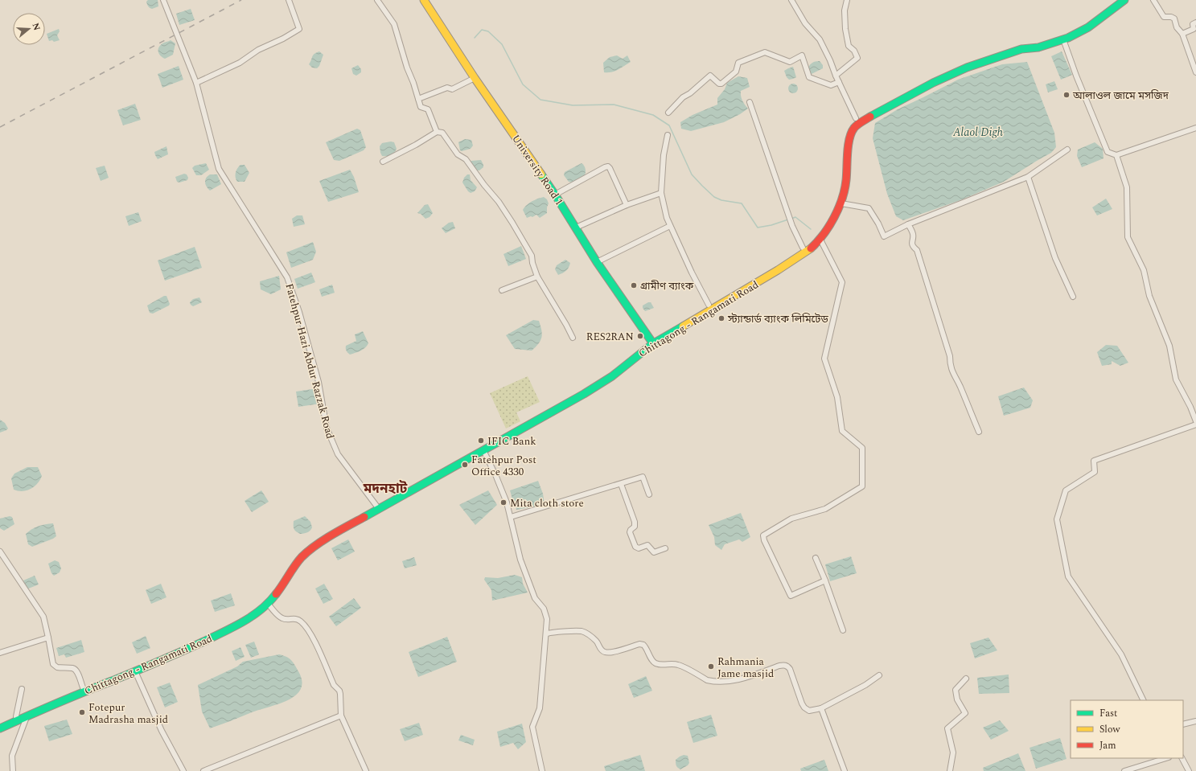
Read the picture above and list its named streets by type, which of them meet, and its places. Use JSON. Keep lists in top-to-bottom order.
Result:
{
  "streets": {
    "main road": ["University Road 1", "Chittagong - Rangamati Road"],
    "street": ["Fatehpur Hazi Abdur Razzak Road"]
  },
  "crossings": [
    ["University Road 1", "Chittagong - Rangamati Road"],
    ["Chittagong - Rangamati Road", "Fatehpur Hazi Abdur Razzak Road"]
  ],
  "districts": ["মদনহাট"],
  "water": ["Alaol Digh"],
  "places": [
    "আলাওল জামে মসজিদ",
    "গ্রামীণ ব্যাংক",
    "স্ট্যান্ডার্ড ব্যাংক লিমিটেড",
    "RES2RAN",
    "IFIC Bank",
    "Fatehpur Post Office 4330",
    "Mita cloth store",
    "Rahmania Jame masjid",
    "Fotepur Madrasha masjid"
  ],
  "legend": ["Fast", "Slow", "Jam"],
  "north": "right"
}
